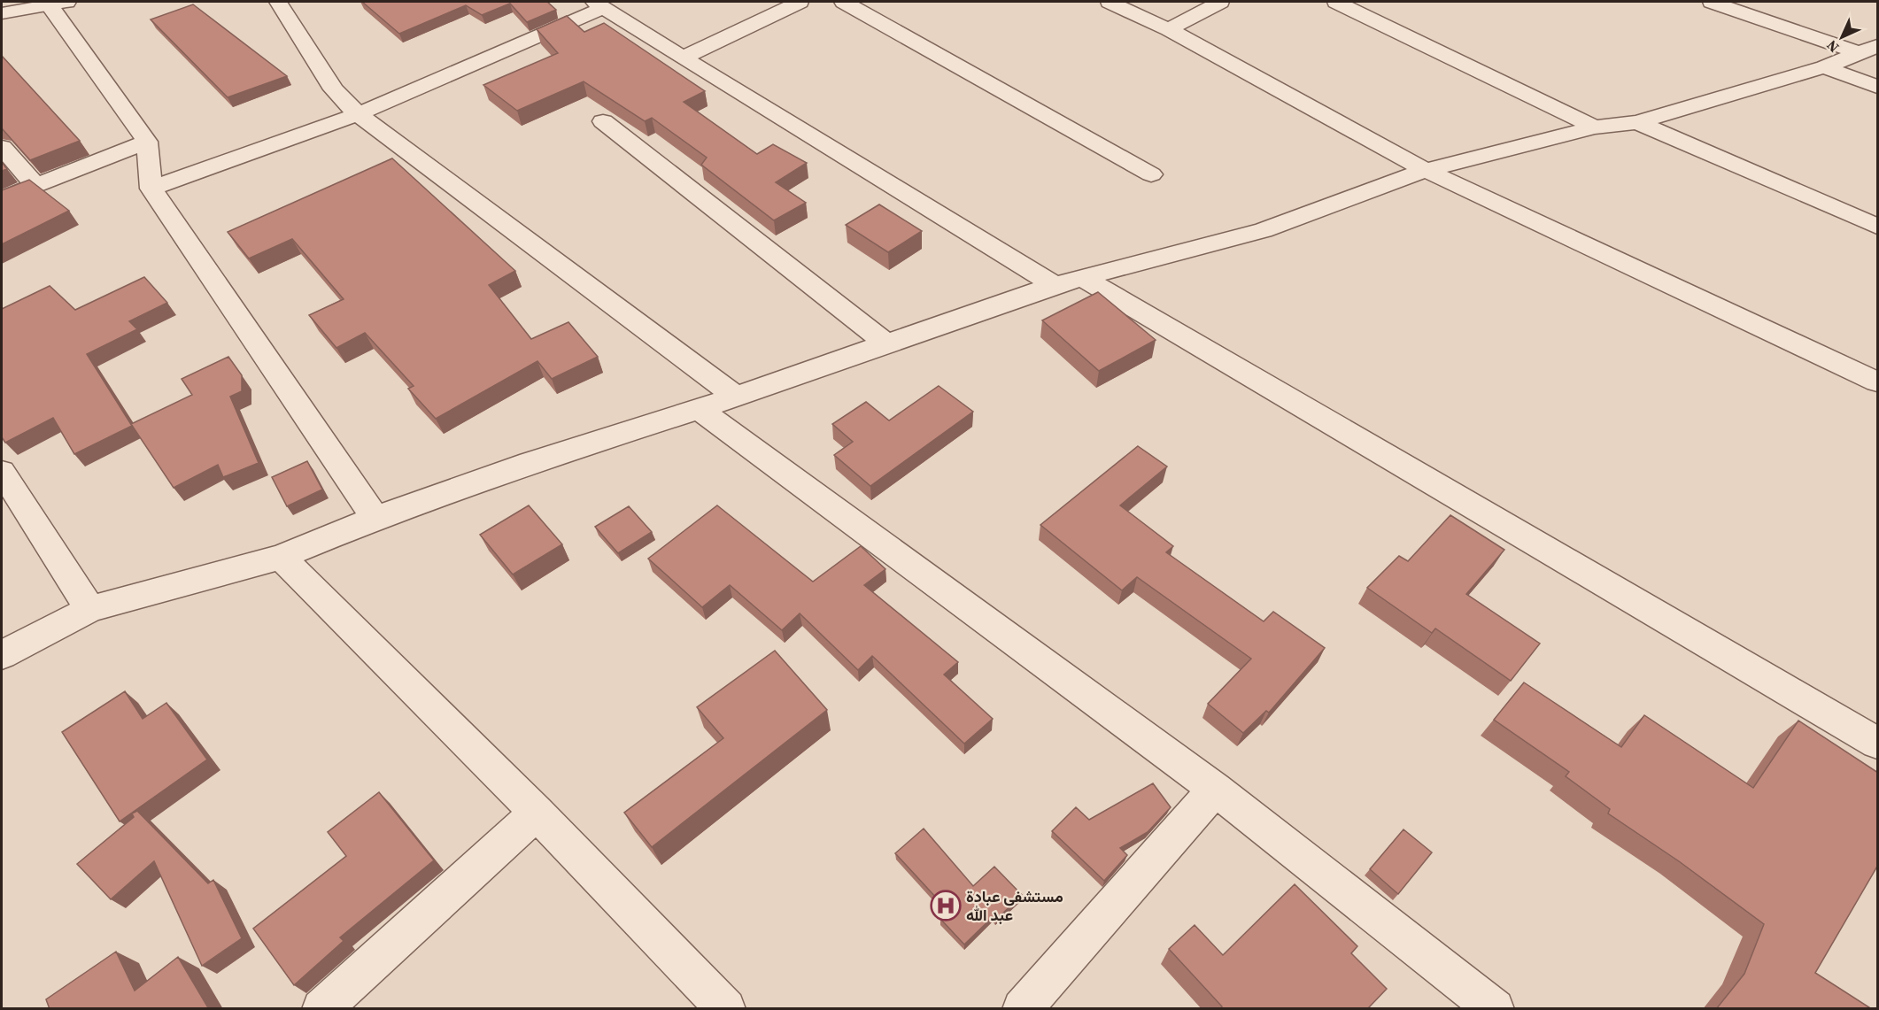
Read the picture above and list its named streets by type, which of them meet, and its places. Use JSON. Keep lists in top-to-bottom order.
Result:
{
  "places": {
    "hospital": ["مستشفى عبادة عبد الله"]
  },
  "north": "bottom left"
}
